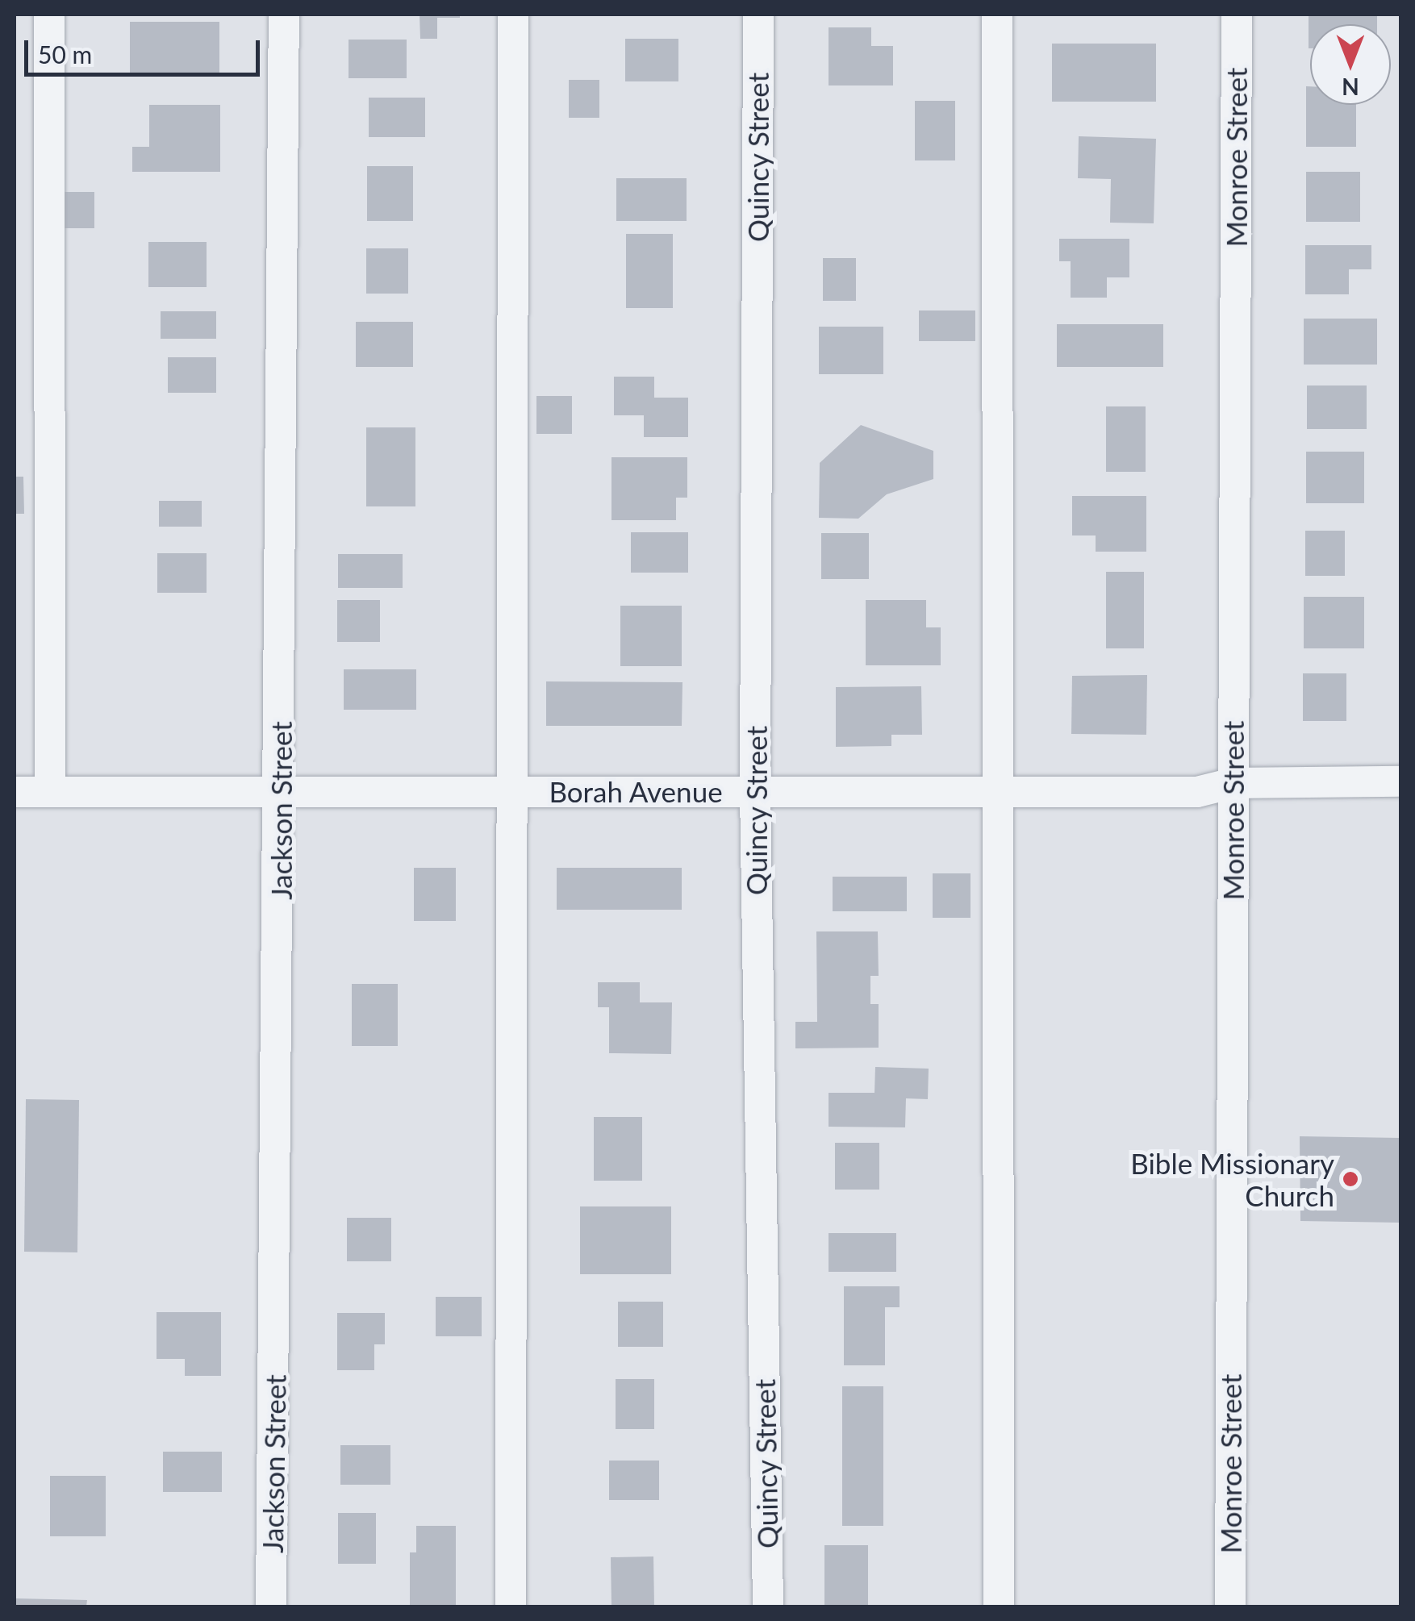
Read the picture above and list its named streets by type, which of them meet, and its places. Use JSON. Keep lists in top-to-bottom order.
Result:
{
  "streets": {
    "street": [
      "Quincy Street",
      "Monroe Street",
      "Borah Avenue",
      "Jackson Street"
    ]
  },
  "crossings": [
    ["Quincy Street", "Borah Avenue"],
    ["Monroe Street", "Borah Avenue"],
    ["Borah Avenue", "Jackson Street"]
  ],
  "places": ["Bible Missionary Church"],
  "scale_bar": "50 m",
  "north": "bottom"
}
